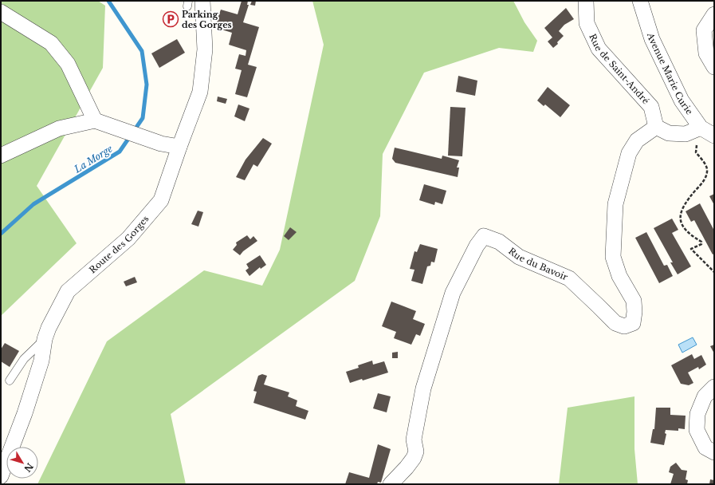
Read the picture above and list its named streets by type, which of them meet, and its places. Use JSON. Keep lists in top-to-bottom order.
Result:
{
  "streets": {
    "street": [
      "Rue de Saint-André",
      "Avenue Marie Curie",
      "Route des Gorges",
      "Rue du Bavoir"
    ]
  },
  "crossings": [
    ["Rue de Saint-André", "Rue du Bavoir"]
  ],
  "water": ["La Morge"],
  "places": {
    "parking": ["Parking des Gorges"]
  },
  "north": "bottom right"
}
